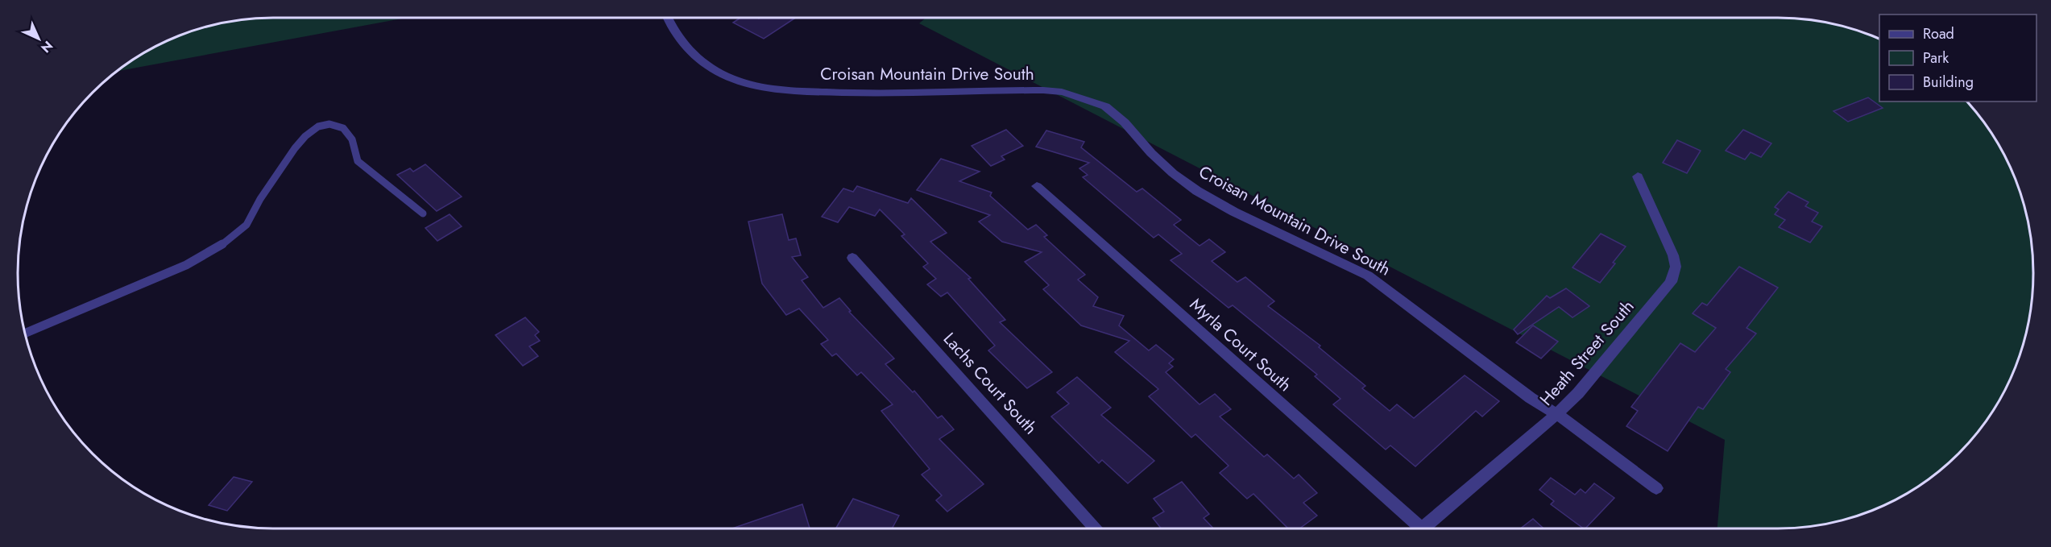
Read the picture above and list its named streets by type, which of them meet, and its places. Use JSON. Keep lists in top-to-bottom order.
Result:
{
  "streets": {
    "street": [
      "Croisan Mountain Drive South",
      "Myrla Court South",
      "Heath Street South",
      "Lachs Court South"
    ]
  },
  "crossings": [
    ["Croisan Mountain Drive South", "Heath Street South"]
  ],
  "legend": ["Road", "Park", "Building"],
  "north": "bottom right"
}
